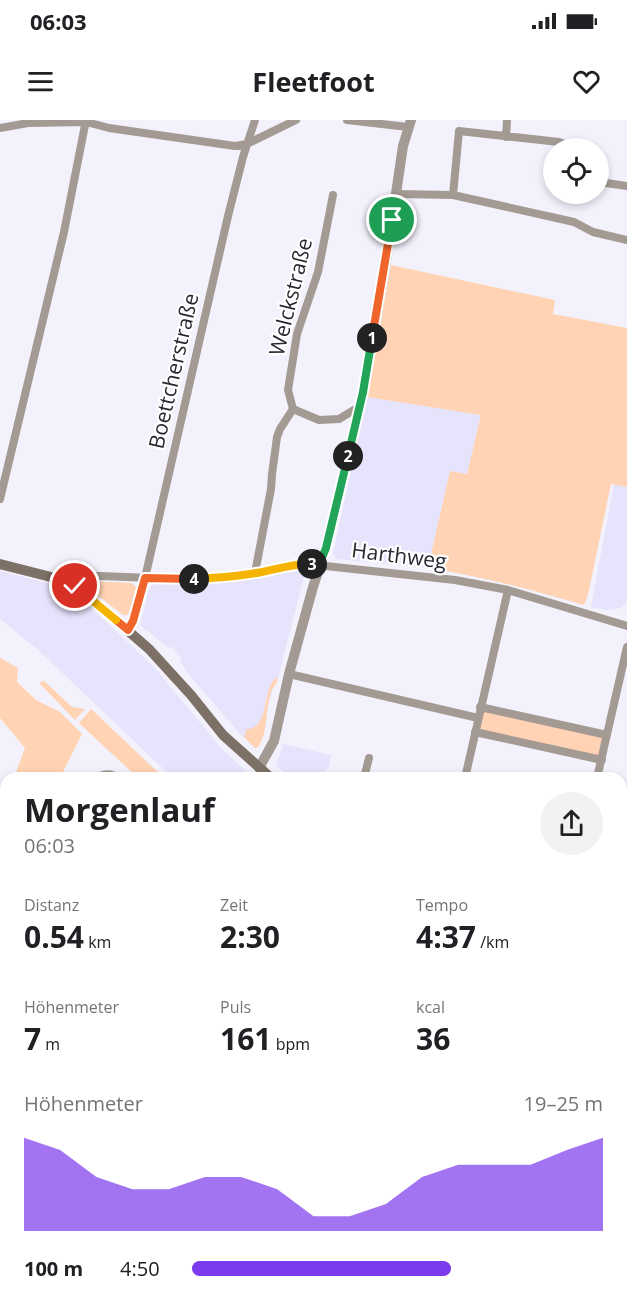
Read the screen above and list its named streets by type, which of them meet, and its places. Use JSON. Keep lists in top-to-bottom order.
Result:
{
  "streets": {
    "street": ["Welckstraße", "Boettcherstraße", "Harthweg"]
  },
  "crossings": [
    ["Boettcherstraße", "Harthweg"]
  ],
  "page": {
    "status": "06:03",
    "header": "Fleetfoot",
    "pins": [
      "1",
      "2",
      "3",
      "4"
    ],
    "heading": ["Morgenlauf", "06:03"],
    "stats": [
      ["Distanz", "0.54 km"],
      ["Zeit", "2:30"],
      ["Tempo", "4:37 /km"],
      ["Höhenmeter", "7 m"],
      ["Puls", "161 bpm"],
      ["kcal", "36"]
    ],
    "chart": ["Höhenmeter", "19–25 m"],
    "list": [
      {
        "name": "100 m",
        "note": "4:50"
      }
    ]
  }
}
